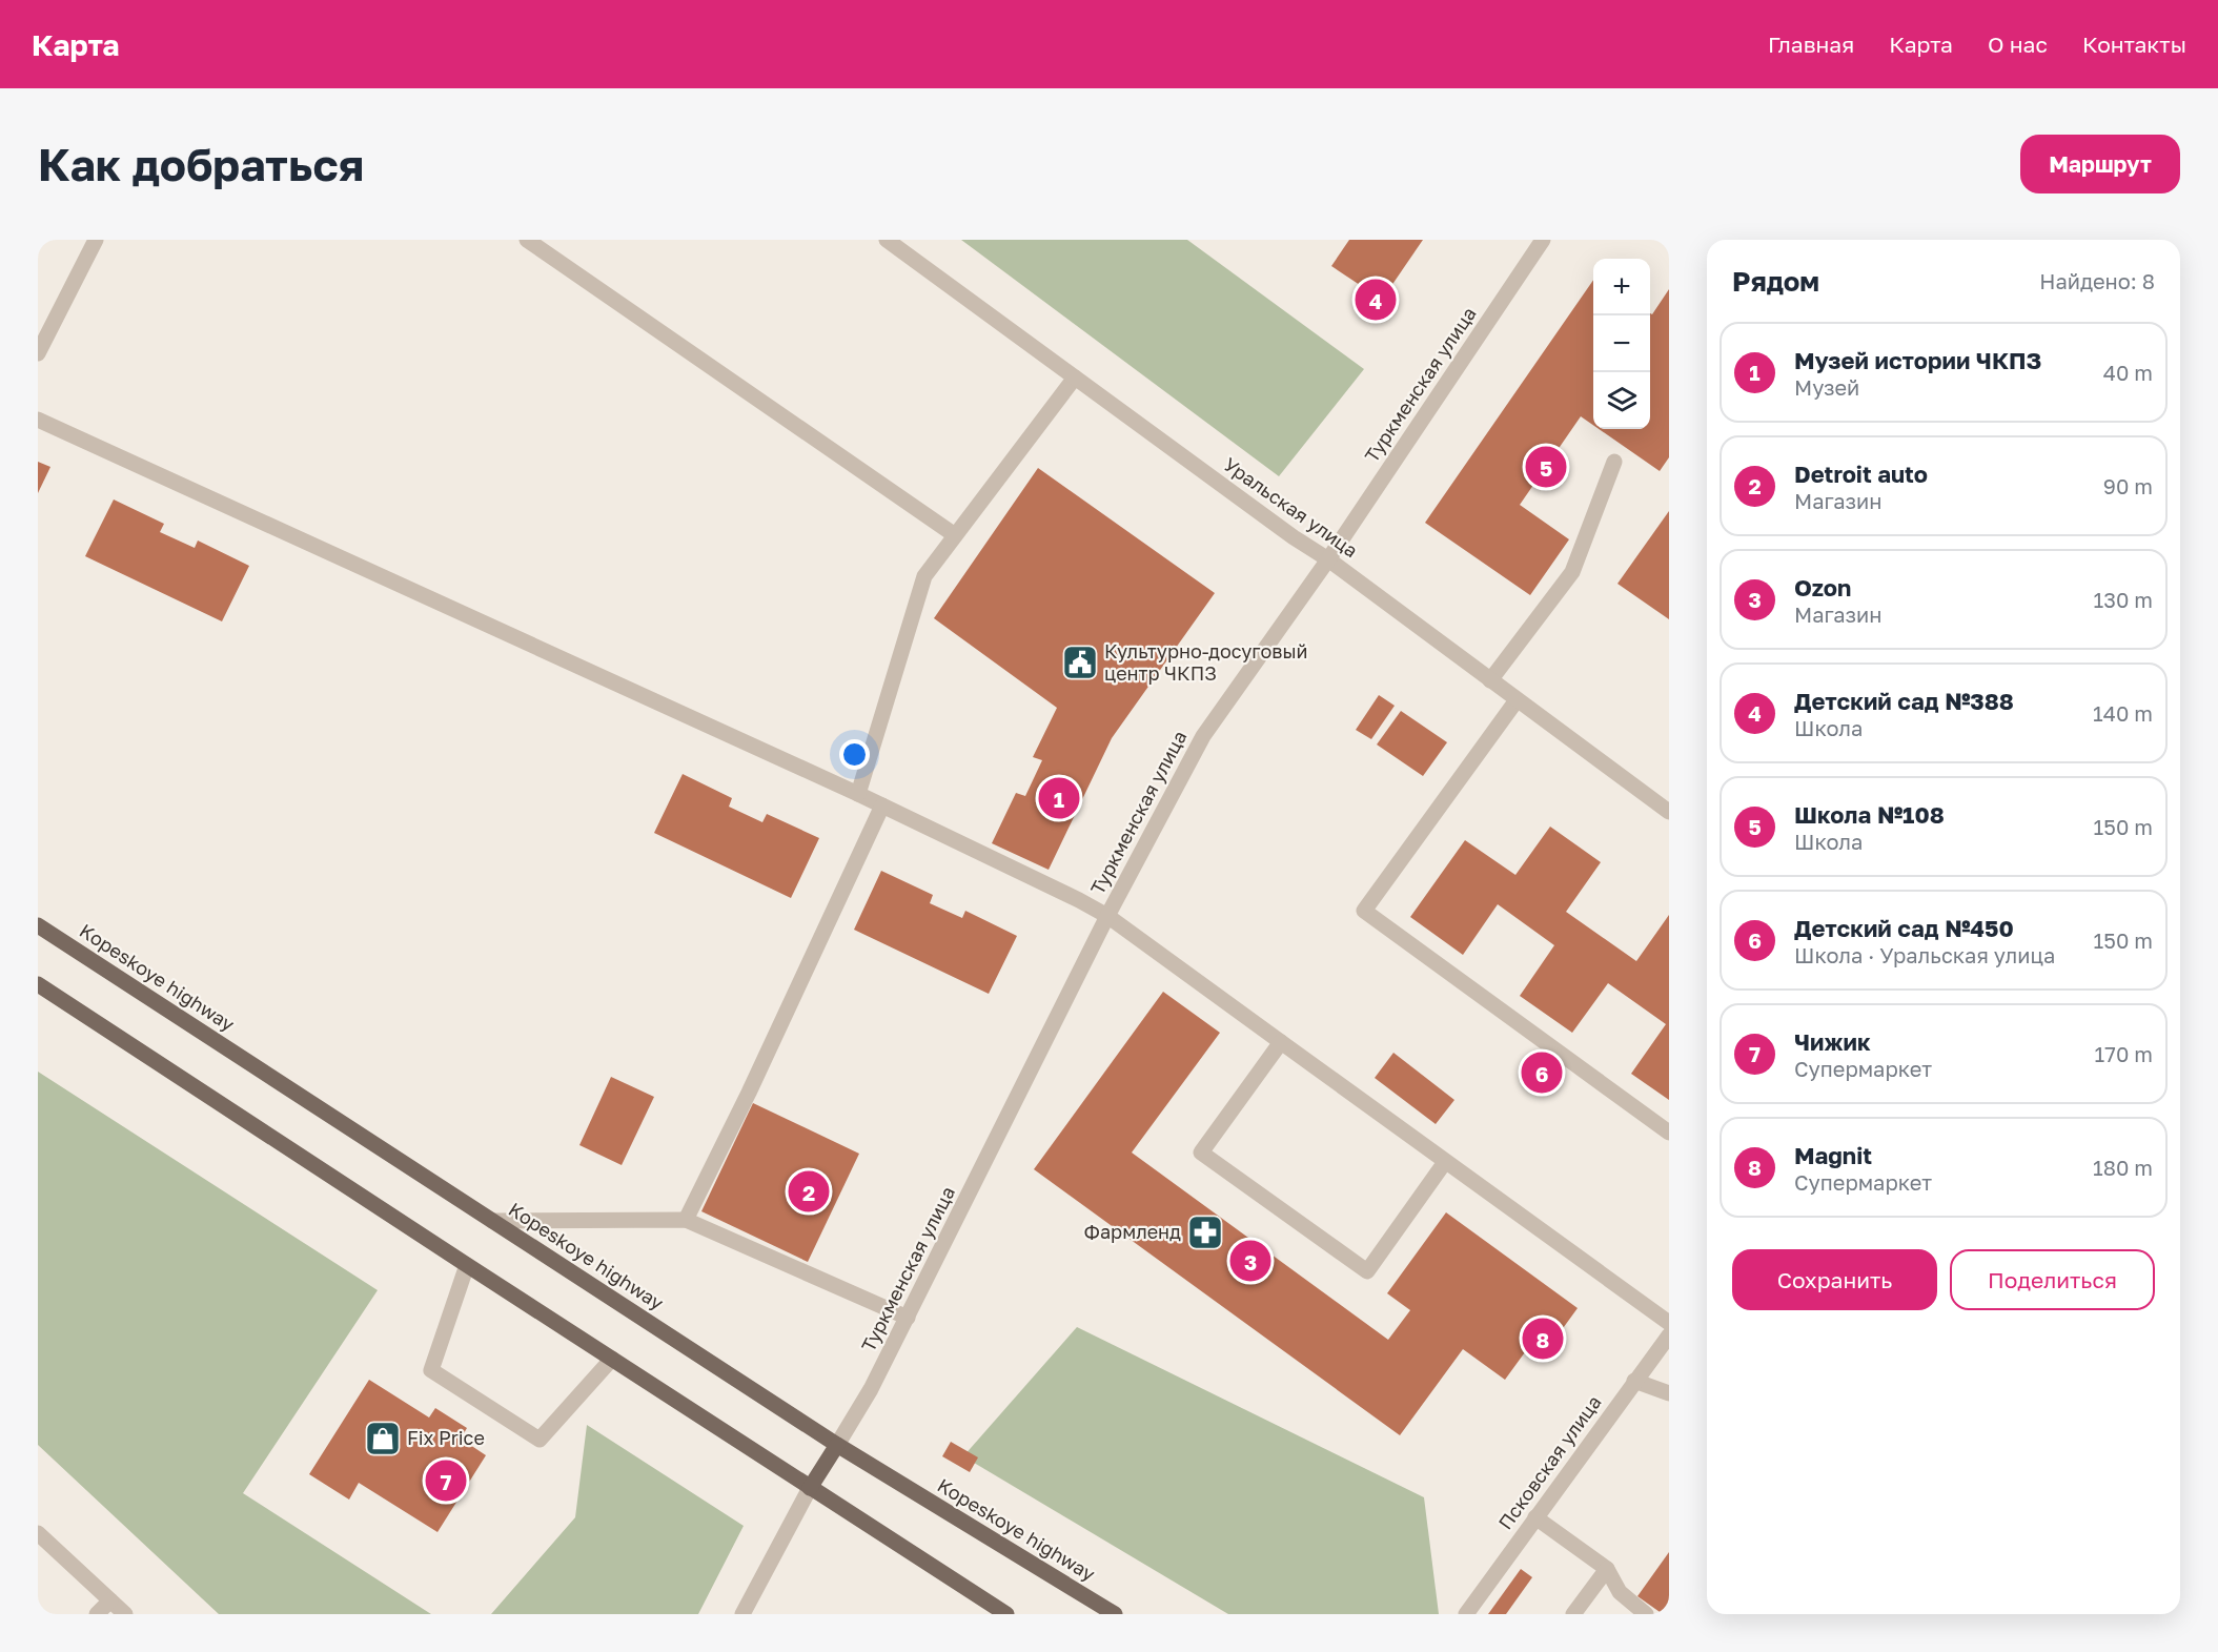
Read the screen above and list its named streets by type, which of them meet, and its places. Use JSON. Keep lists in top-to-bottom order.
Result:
{
  "streets": {
    "main road": ["Kopeskoye highway"],
    "street": ["Туркменская улица", "Уральская улица", "Псковская улица"]
  },
  "crossings": [
    ["Туркменская улица", "Уральская улица"],
    ["Туркменская улица", "Kopeskoye highway"]
  ],
  "places": {
    "public building": ["Культурно-досуговый центр ЧКПЗ"],
    "pharmacy": ["Фармленд"],
    "shop": ["Fix Price"]
  },
  "page": {
    "header": "Карта",
    "nav": [
      "Главная",
      "Карта",
      "О нас",
      "Контакты"
    ],
    "buttons": [
      "Маршрут",
      ["Сохранить", "Поделиться"]
    ],
    "title": "Как добраться",
    "heading": ["Рядом", "Найдено: 8"],
    "map_buttons": ["+", "−"],
    "pins": [
      "4",
      "5",
      "1",
      "6",
      "2",
      "3",
      "8",
      "7"
    ],
    "list": [
      {
        "mark": "1",
        "name": "Музей истории ЧКПЗ",
        "note": "Музей",
        "value": "40 m"
      },
      {
        "mark": "2",
        "name": "Detroit auto",
        "note": "Магазин",
        "value": "90 m"
      },
      {
        "mark": "3",
        "name": "Ozon",
        "note": "Магазин",
        "value": "130 m"
      },
      {
        "mark": "4",
        "name": "Детский сад №388",
        "note": "Школа",
        "value": "140 m"
      },
      {
        "mark": "5",
        "name": "Школа №108",
        "note": "Школа",
        "value": "150 m"
      },
      {
        "mark": "6",
        "name": "Детский сад №450",
        "note": "Школа · Уральская улица",
        "value": "150 m"
      },
      {
        "mark": "7",
        "name": "Чижик",
        "note": "Супермаркет",
        "value": "170 m"
      },
      {
        "mark": "8",
        "name": "Magnit",
        "note": "Супермаркет",
        "value": "180 m"
      }
    ]
  }
}
